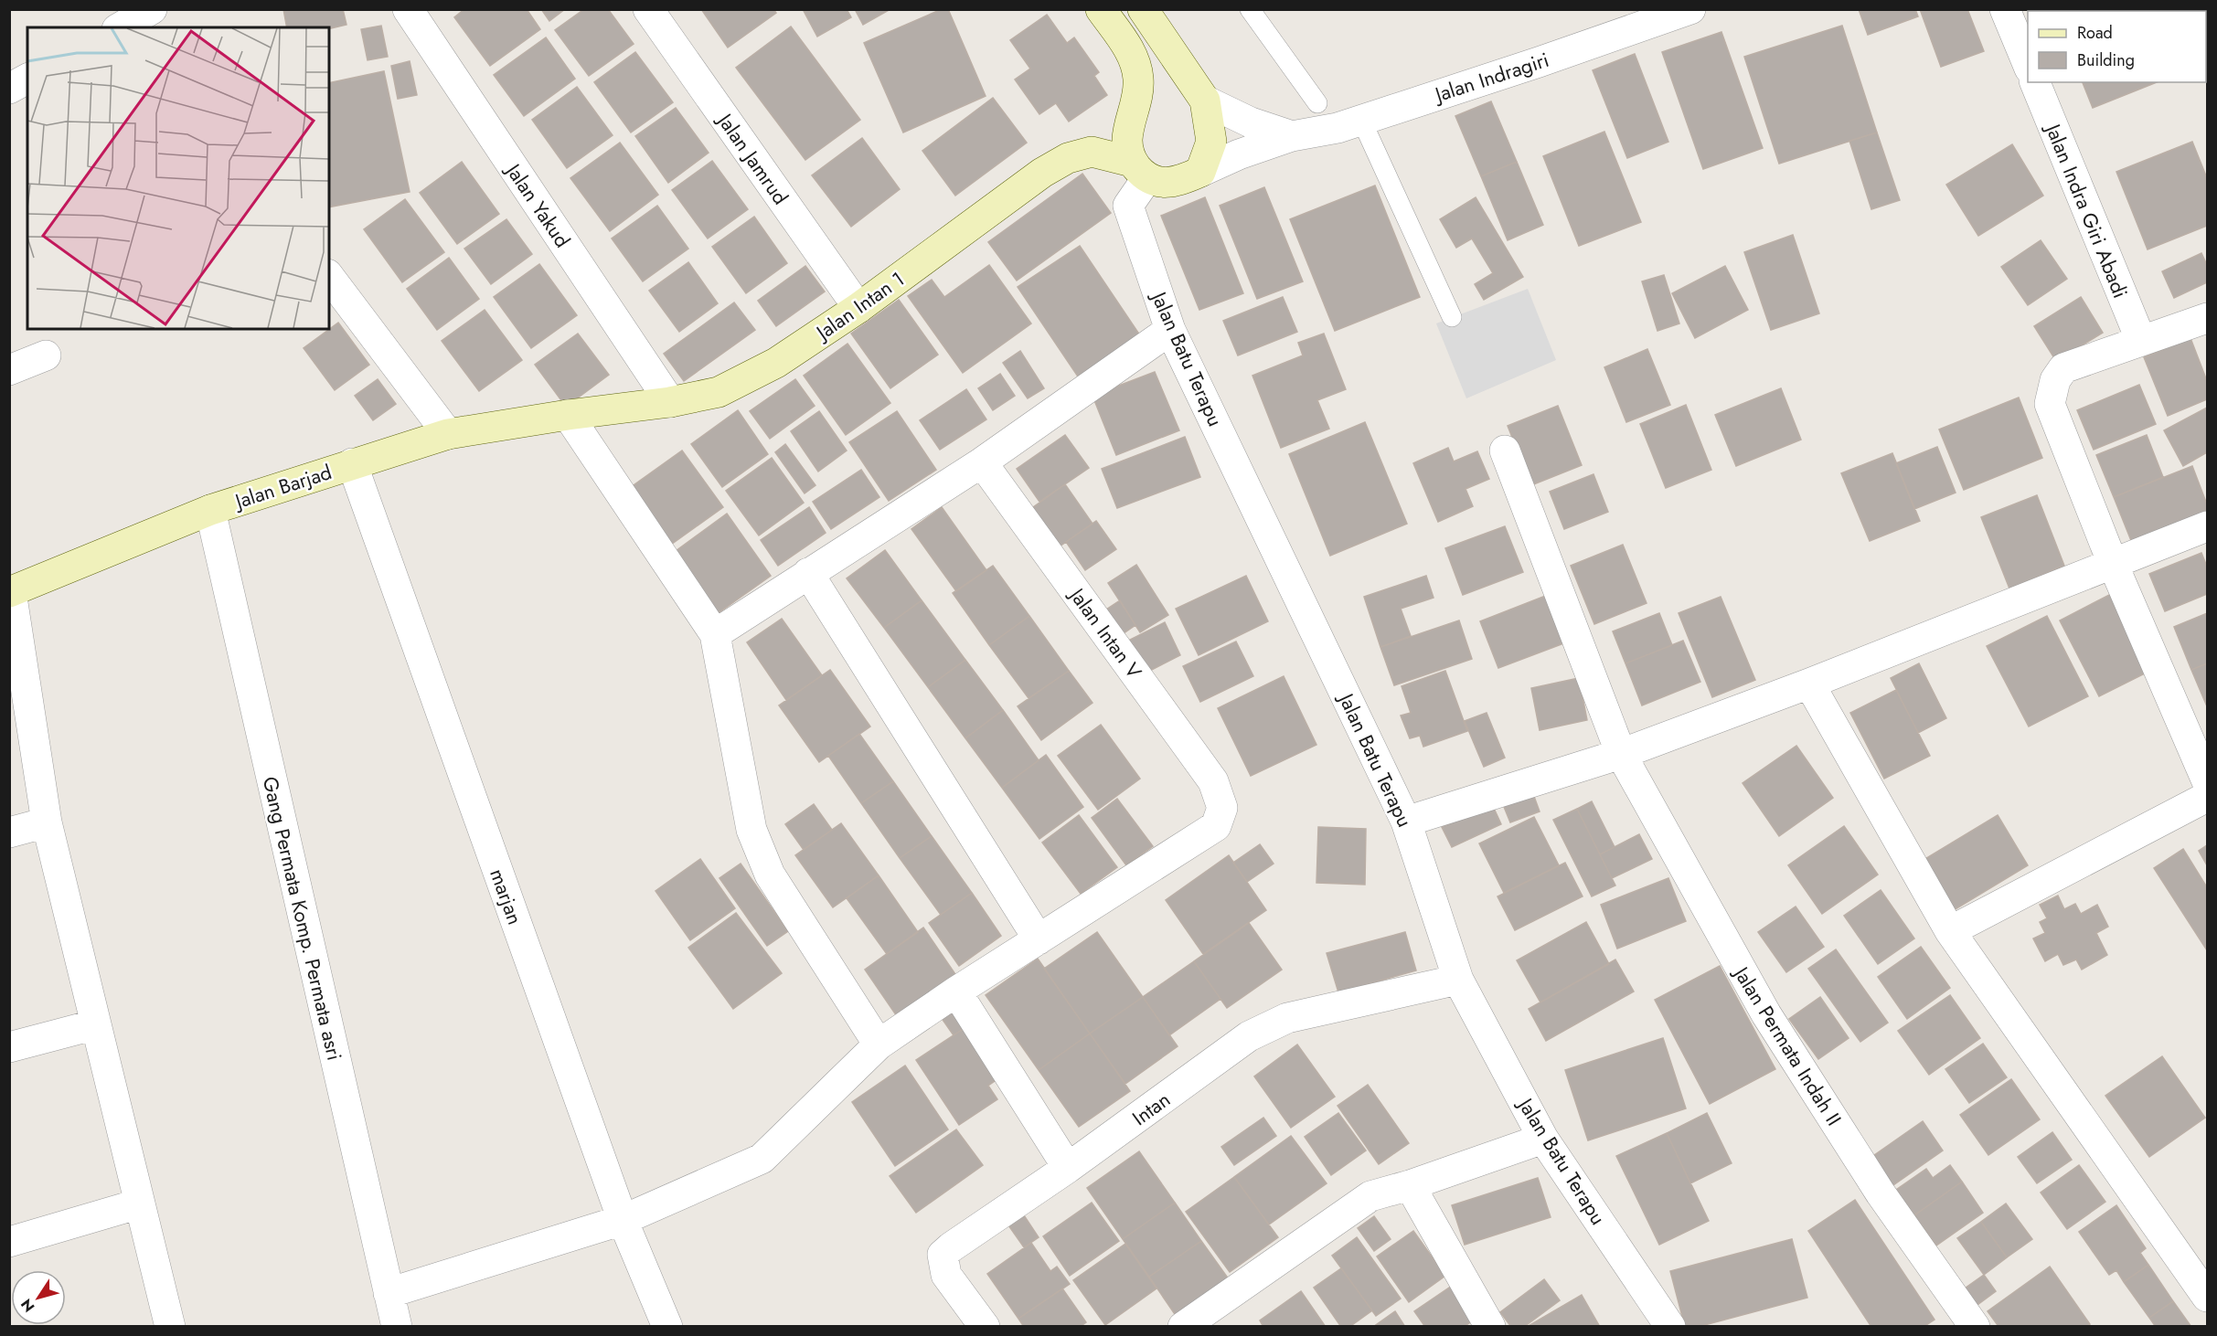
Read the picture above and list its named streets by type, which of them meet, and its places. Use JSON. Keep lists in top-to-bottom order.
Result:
{
  "streets": {
    "main road": ["Jalan Intan 1", "Jalan Barjad"],
    "street": [
      "Jalan Indragiri",
      "Jalan Jamrud",
      "Jalan Yakud",
      "Jalan Indra Giri Abadi",
      "Jalan Batu Terapu",
      "Jalan Intan V",
      "marjan",
      "Gang Permata Komp. Permata asri",
      "Jalan Permata Indah II",
      "Intan"
    ]
  },
  "crossings": [
    ["Jalan Indragiri", "Jalan Intan 1"],
    ["Jalan Jamrud", "Jalan Intan 1"],
    ["Jalan Yakud", "Jalan Intan 1"],
    ["Jalan Intan 1", "Jalan Batu Terapu"],
    ["Jalan Intan 1", "Jalan Barjad"],
    ["Jalan Batu Terapu", "Intan"],
    ["Jalan Barjad", "marjan"],
    ["Jalan Barjad", "Gang Permata Komp. Permata asri"]
  ],
  "legend": ["Road", "Building"],
  "north": "bottom left"
}
